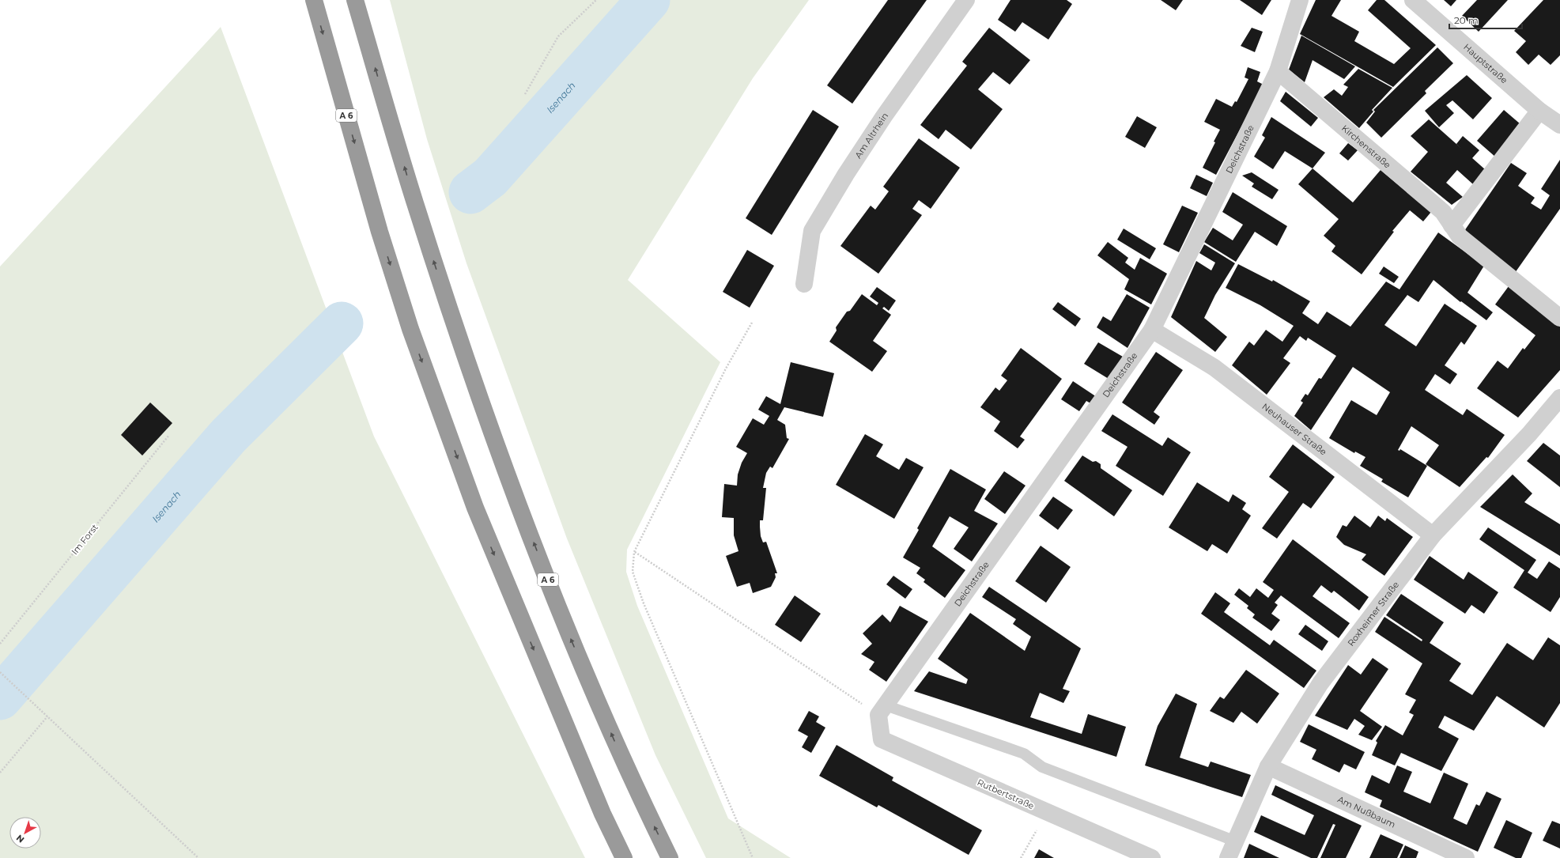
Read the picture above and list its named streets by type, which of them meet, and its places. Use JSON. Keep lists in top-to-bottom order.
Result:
{
  "streets": {
    "highway": ["A 6"],
    "street": [
      "Hauptstraße",
      "Am Altrhein",
      "Kirchenstraße",
      "Deichstraße",
      "Neuhauser Straße",
      "Roxheimer Straße",
      "Rutbertstraße",
      "Am Nußbaum"
    ],
    "path": ["Im Forst"]
  },
  "crossings": [
    ["Kirchenstraße", "Deichstraße"],
    ["Deichstraße", "Neuhauser Straße"],
    ["Deichstraße", "Rutbertstraße"],
    ["Neuhauser Straße", "Roxheimer Straße"],
    ["Roxheimer Straße", "Am Nußbaum"]
  ],
  "water": ["Isenach"],
  "scale_bar": "20 m",
  "north": "bottom left"
}
